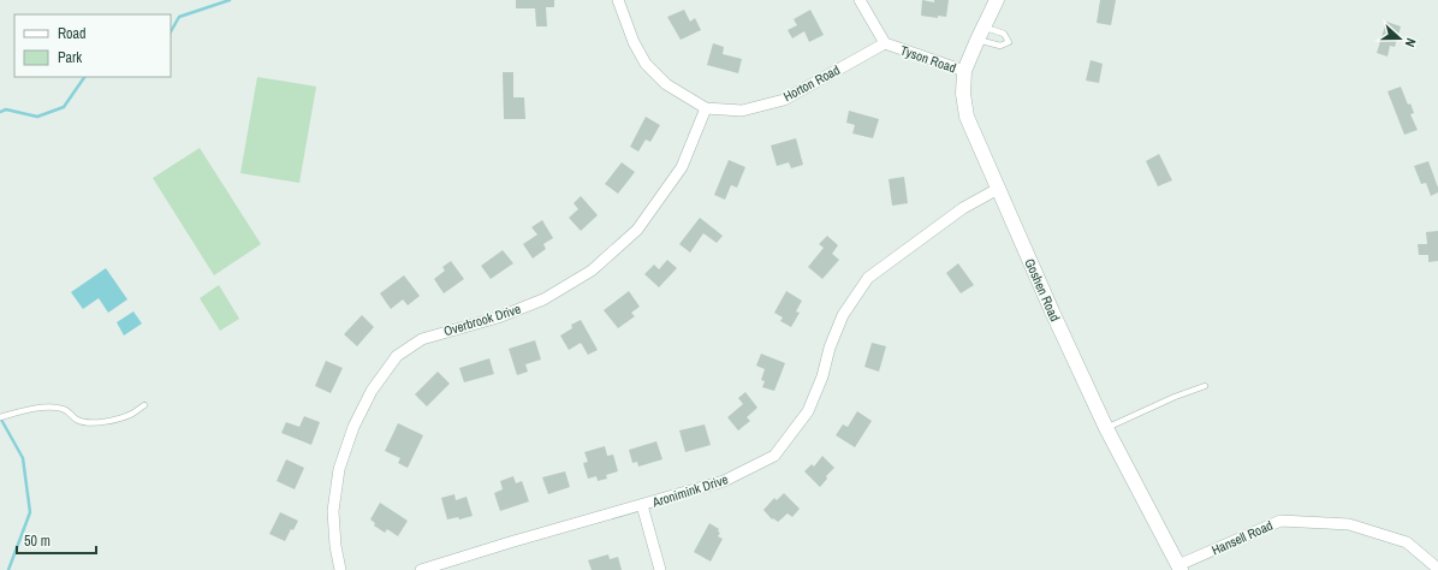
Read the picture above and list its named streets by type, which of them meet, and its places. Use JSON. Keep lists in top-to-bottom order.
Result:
{
  "streets": {
    "street": [
      "Tyson Road",
      "Horton Road",
      "Goshen Road",
      "Overbrook Drive",
      "Aronimink Drive",
      "Hansell Road"
    ]
  },
  "crossings": [
    ["Tyson Road", "Horton Road"],
    ["Tyson Road", "Goshen Road"],
    ["Horton Road", "Overbrook Drive"],
    ["Goshen Road", "Aronimink Drive"],
    ["Goshen Road", "Hansell Road"]
  ],
  "legend": ["Road", "Park"],
  "scale_bar": "50 m",
  "north": "right"
}
